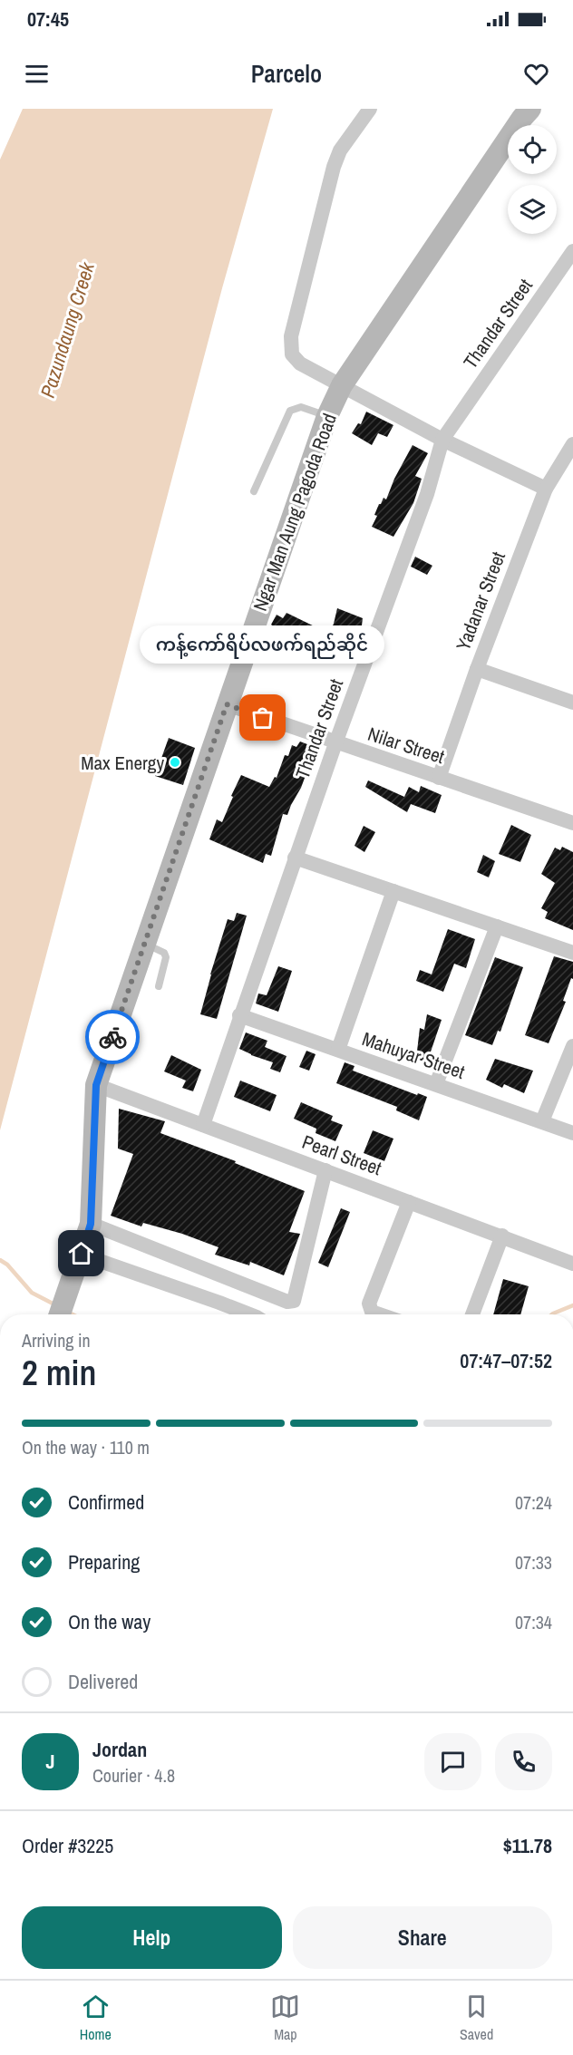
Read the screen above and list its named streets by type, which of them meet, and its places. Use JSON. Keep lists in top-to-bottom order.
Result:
{
  "streets": {
    "main road": ["Ngar Man Aung Pagoda Road"],
    "street": [
      "Thandar Street",
      "Yadanar Street",
      "Nilar Street",
      "Mahuyar Street",
      "Pearl Street"
    ]
  },
  "crossings": [
    ["Thandar Street", "Nilar Street"],
    ["Thandar Street", "Mahuyar Street"],
    ["Thandar Street", "Pearl Street"],
    ["Ngar Man Aung Pagoda Road", "Nilar Street"],
    ["Ngar Man Aung Pagoda Road", "Pearl Street"],
    ["Yadanar Street", "Nilar Street"]
  ],
  "water": ["Pazundaung Creek"],
  "places": ["ကန့်ကော်ရိပ်လဖက်ရည်ဆိုင်", "Max Energy"],
  "page": {
    "status": "07:45",
    "header": "Parcelo",
    "bubble": "ကန့်ကော်ရိပ်လဖက်ရည်ဆိုင်",
    "heading": ["2 min", "Arriving in", "07:47–07:52"],
    "panel": [
      "Jordan",
      "Courier · 4.8",
      "Order #3225",
      "$11.78"
    ],
    "bar": "On the way · 110 m",
    "list": [
      ["Confirmed", "07:24"],
      ["Preparing", "07:33"],
      ["On the way", "07:34"],
      "Delivered"
    ],
    "round": "J",
    "buttons": ["Help", "Share"],
    "tabs": ["Home", "Map", "Saved"]
  }
}
